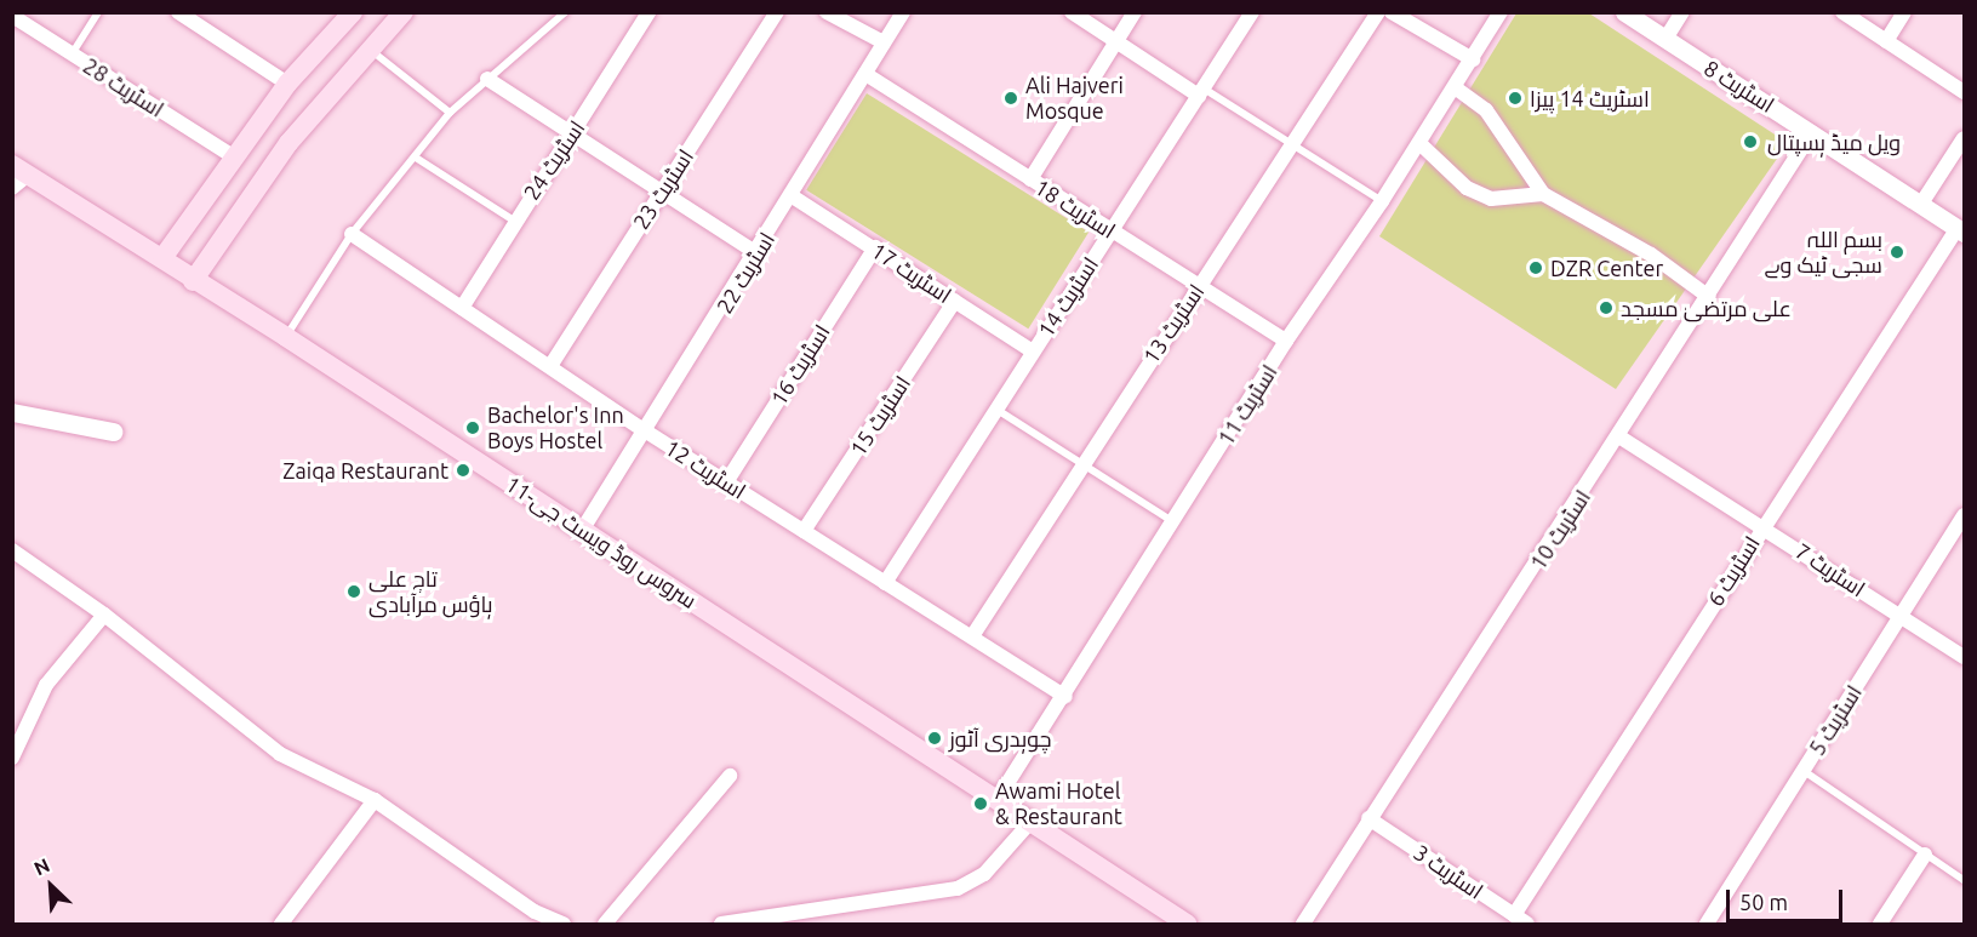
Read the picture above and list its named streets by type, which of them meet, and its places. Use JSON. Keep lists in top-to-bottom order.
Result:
{
  "streets": {
    "main road": ["سروس روڈ ویسٹ جی-11"],
    "street": [
      "اسٹریٹ 8",
      "اسٹریٹ 28",
      "اسٹریٹ 24",
      "اسٹریٹ 23",
      "اسٹریٹ 18",
      "اسٹریٹ 22",
      "اسٹریٹ 17",
      "اسٹریٹ 14",
      "اسٹریٹ 13",
      "اسٹریٹ 16",
      "اسٹریٹ 11",
      "اسٹریٹ 15",
      "اسٹریٹ 12",
      "اسٹریٹ 10",
      "اسٹریٹ 7",
      "اسٹریٹ 6",
      "اسٹریٹ 5",
      "اسٹریٹ 3"
    ]
  },
  "crossings": [
    ["اسٹریٹ 8", "اسٹریٹ 10"],
    ["اسٹریٹ 8", "اسٹریٹ 6"],
    ["اسٹریٹ 24", "اسٹریٹ 12"],
    ["اسٹریٹ 23", "اسٹریٹ 12"],
    ["اسٹریٹ 18", "اسٹریٹ 22"],
    ["اسٹریٹ 18", "اسٹریٹ 14"],
    ["اسٹریٹ 18", "اسٹریٹ 13"],
    ["اسٹریٹ 18", "اسٹریٹ 11"],
    ["اسٹریٹ 22", "اسٹریٹ 17"],
    ["اسٹریٹ 22", "اسٹریٹ 12"],
    ["اسٹریٹ 22", "سروس روڈ ویسٹ جی-11"],
    ["اسٹریٹ 17", "اسٹریٹ 14"],
    ["اسٹریٹ 17", "اسٹریٹ 16"],
    ["اسٹریٹ 17", "اسٹریٹ 15"],
    ["اسٹریٹ 14", "اسٹریٹ 12"],
    ["اسٹریٹ 13", "اسٹریٹ 12"],
    ["اسٹریٹ 16", "اسٹریٹ 12"],
    ["اسٹریٹ 11", "اسٹریٹ 12"],
    ["اسٹریٹ 11", "سروس روڈ ویسٹ جی-11"],
    ["اسٹریٹ 15", "اسٹریٹ 12"],
    ["اسٹریٹ 10", "اسٹریٹ 7"],
    ["اسٹریٹ 10", "اسٹریٹ 3"],
    ["اسٹریٹ 7", "اسٹریٹ 6"],
    ["اسٹریٹ 7", "اسٹریٹ 5"],
    ["اسٹریٹ 6", "اسٹریٹ 3"]
  ],
  "places": [
    "Ali Hajveri Mosque",
    "اسٹریٹ 14 پیزا",
    "ویل میڈ ہسپتال",
    "بسم اللہ سجی ٹیک وے",
    "DZR Center",
    "علی مرتضیٰ مسجد",
    "Bachelor's Inn Boys Hostel",
    "Zaiqa Restaurant",
    "تاج علی ہاؤس مرآبادی",
    "چوہدری آٹوز",
    "Awami Hotel & Restaurant"
  ],
  "scale_bar": "50 m",
  "north": "top left"
}
